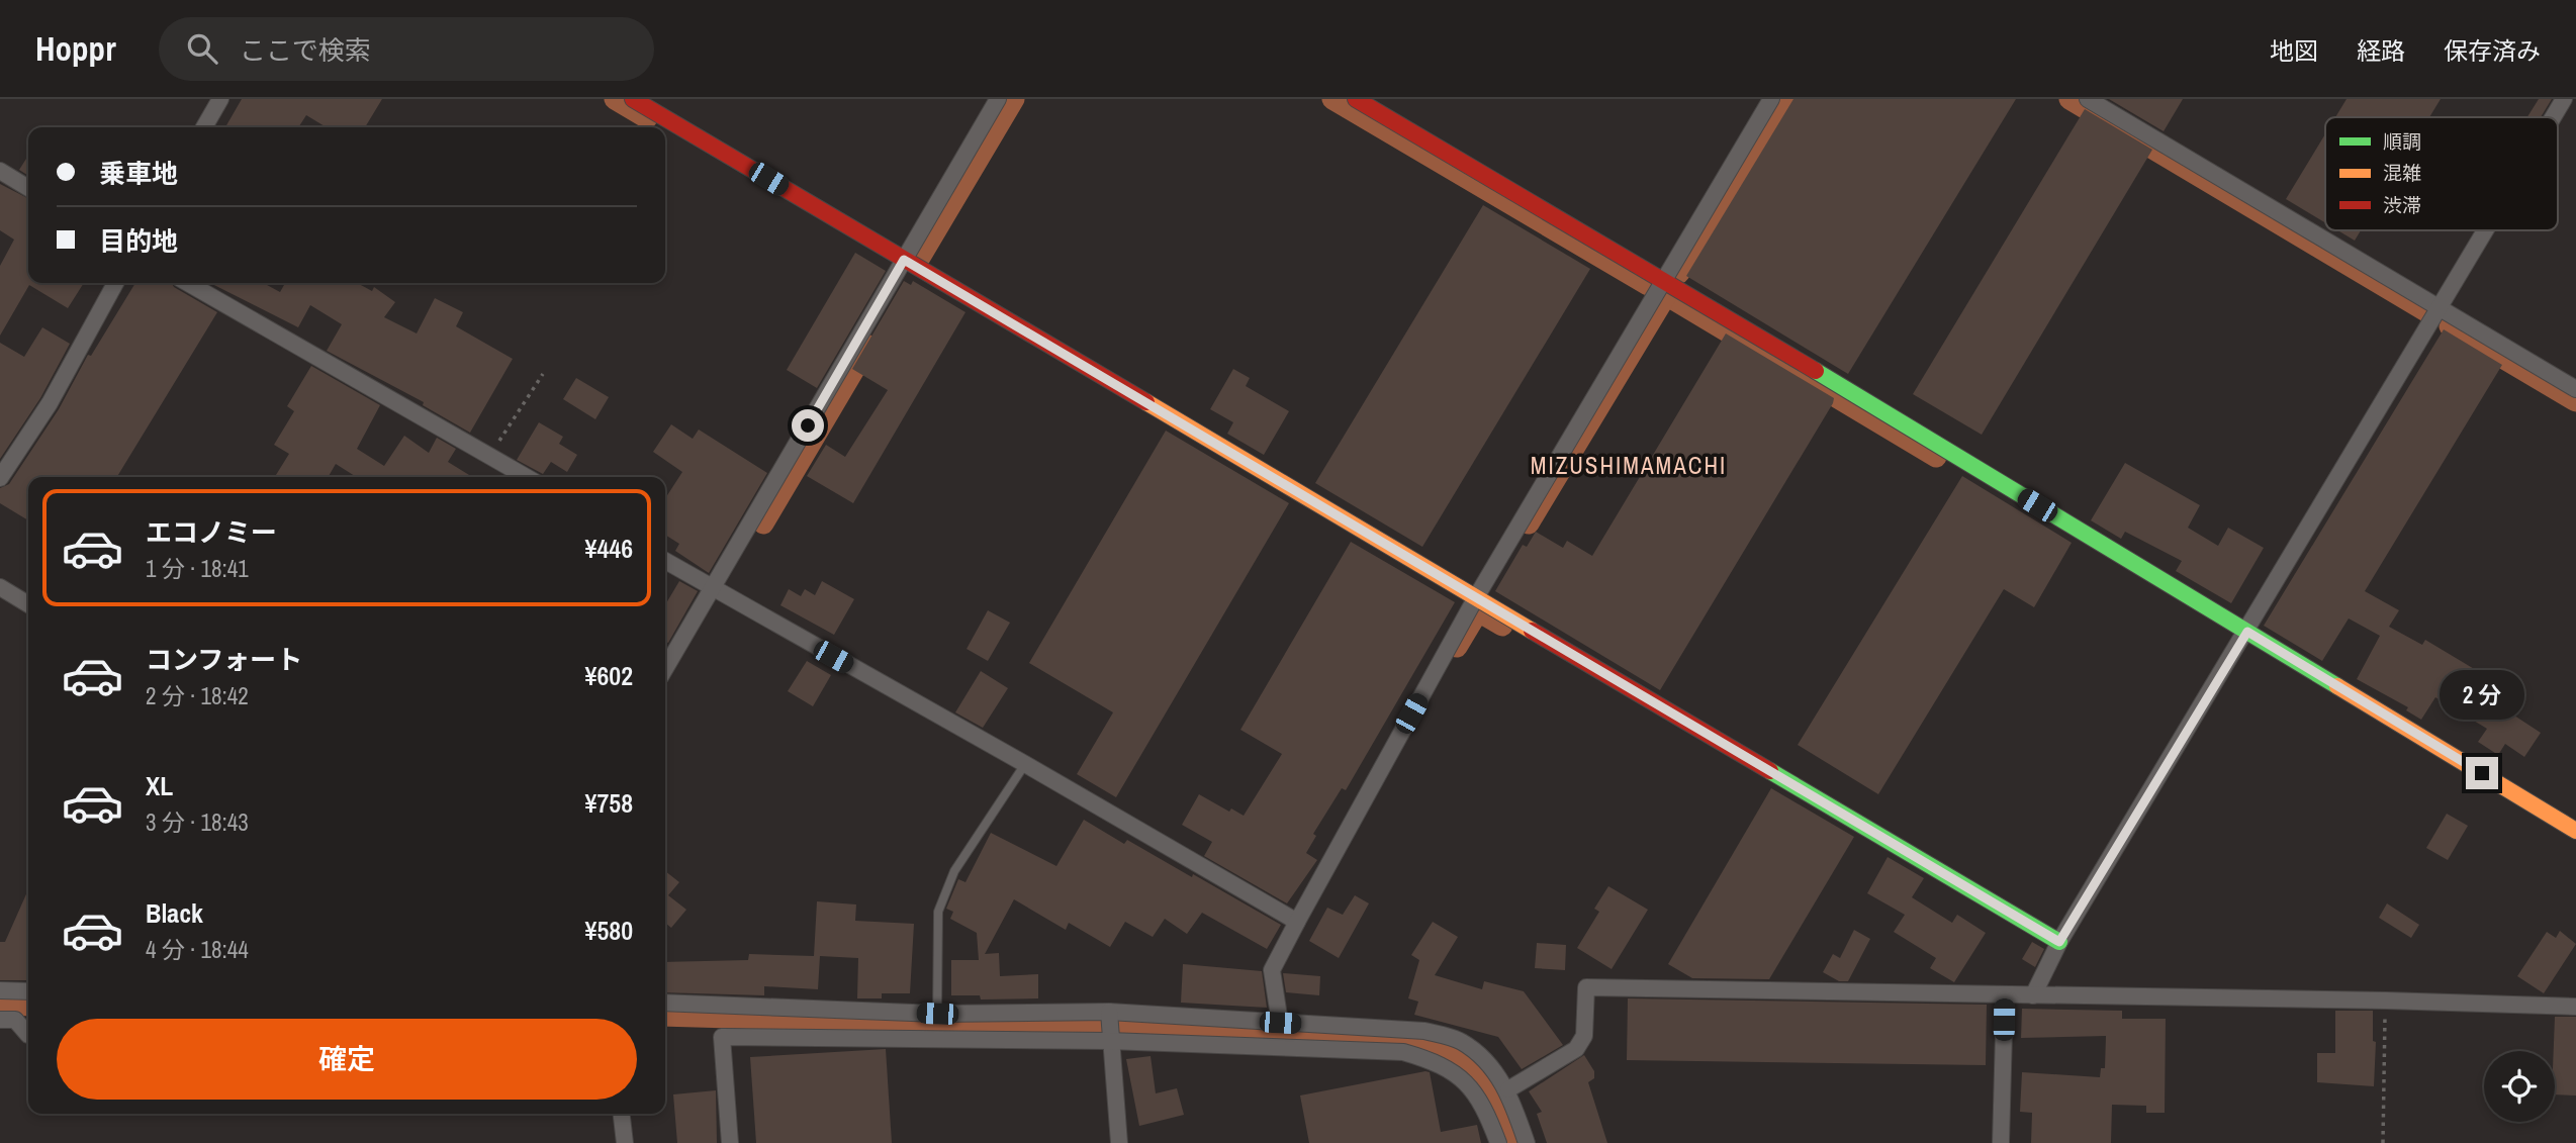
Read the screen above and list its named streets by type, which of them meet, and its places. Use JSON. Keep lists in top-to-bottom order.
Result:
{
  "districts": ["MIZUSHIMAMACHI"],
  "legend": ["順調", "混雑", "渋滞"],
  "page": {
    "header": "Hoppr",
    "search": "ここで検索",
    "nav": ["地図", "経路", "保存済み"],
    "banner": ["乗車地", "目的地"],
    "list": [
      {
        "name": "エコノミー",
        "note": "1 分 · 18:41",
        "value": "¥446"
      },
      {
        "name": "コンフォート",
        "note": "2 分 · 18:42",
        "value": "¥602"
      },
      {
        "name": "XL",
        "note": "3 分 · 18:43",
        "value": "¥758"
      },
      {
        "name": "Black",
        "note": "4 分 · 18:44",
        "value": "¥580"
      }
    ],
    "bubble": "2 分",
    "buttons": "確定"
  }
}
